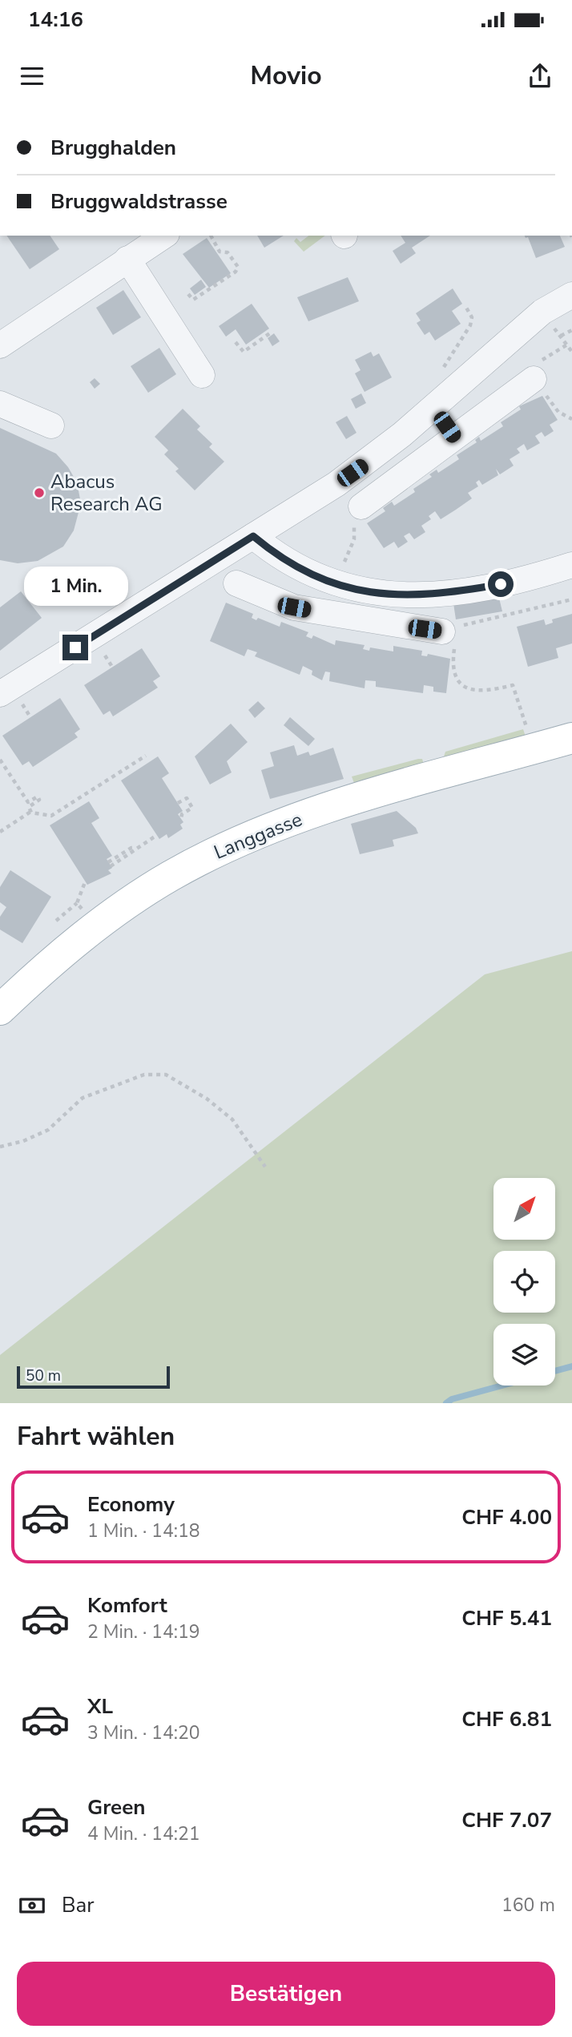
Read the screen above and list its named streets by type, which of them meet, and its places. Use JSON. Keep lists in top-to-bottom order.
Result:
{
  "streets": {
    "main road": ["Langgasse"]
  },
  "places": ["Abacus Research AG"],
  "scale_bar": "50 m",
  "north": "top right",
  "page": {
    "status": "14:16",
    "header": "Movio",
    "banner": ["Brugghalden", "Bruggwaldstrasse"],
    "bubble": "1 Min.",
    "scale": "50 m",
    "heading": "Fahrt wählen",
    "list": [
      {
        "name": "Economy",
        "note": "1 Min. · 14:18",
        "value": "CHF 4.00"
      },
      {
        "name": "Komfort",
        "note": "2 Min. · 14:19",
        "value": "CHF 5.41"
      },
      {
        "name": "XL",
        "note": "3 Min. · 14:20",
        "value": "CHF 6.81"
      },
      {
        "name": "Green",
        "note": "4 Min. · 14:21",
        "value": "CHF 7.07"
      }
    ],
    "pay": ["Bar", "160 m"],
    "buttons": "Bestätigen"
  }
}
